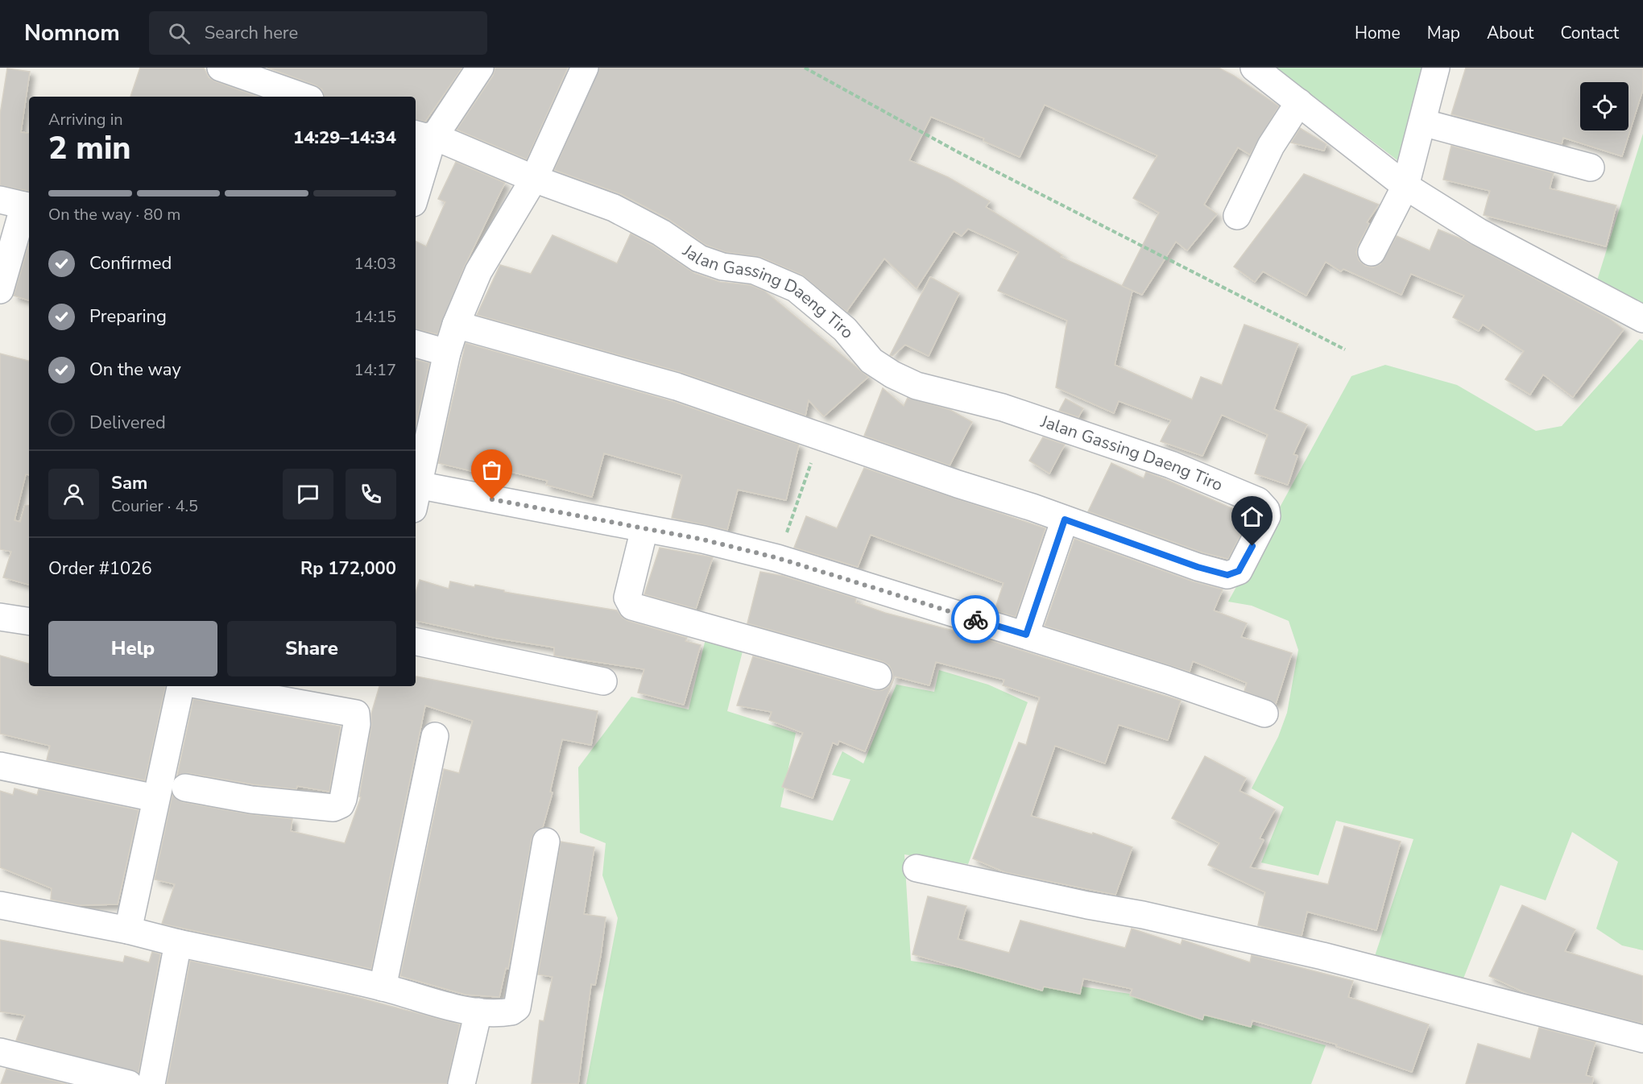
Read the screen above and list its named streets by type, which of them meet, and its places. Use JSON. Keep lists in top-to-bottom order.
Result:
{
  "streets": {
    "street": ["Jalan Gassing Daeng Tiro"]
  },
  "page": {
    "header": "Nomnom",
    "search": "Search here",
    "nav": [
      "Home",
      "Map",
      "About",
      "Contact"
    ],
    "heading": ["2 min", "Arriving in", "14:29–14:34"],
    "panel": [
      "Sam",
      "Courier · 4.5",
      "Order #1026",
      "Rp 172,000"
    ],
    "bar": "On the way · 80 m",
    "list": [
      ["Confirmed", "14:03"],
      ["Preparing", "14:15"],
      ["On the way", "14:17"],
      "Delivered"
    ],
    "buttons": ["Help", "Share"]
  }
}
